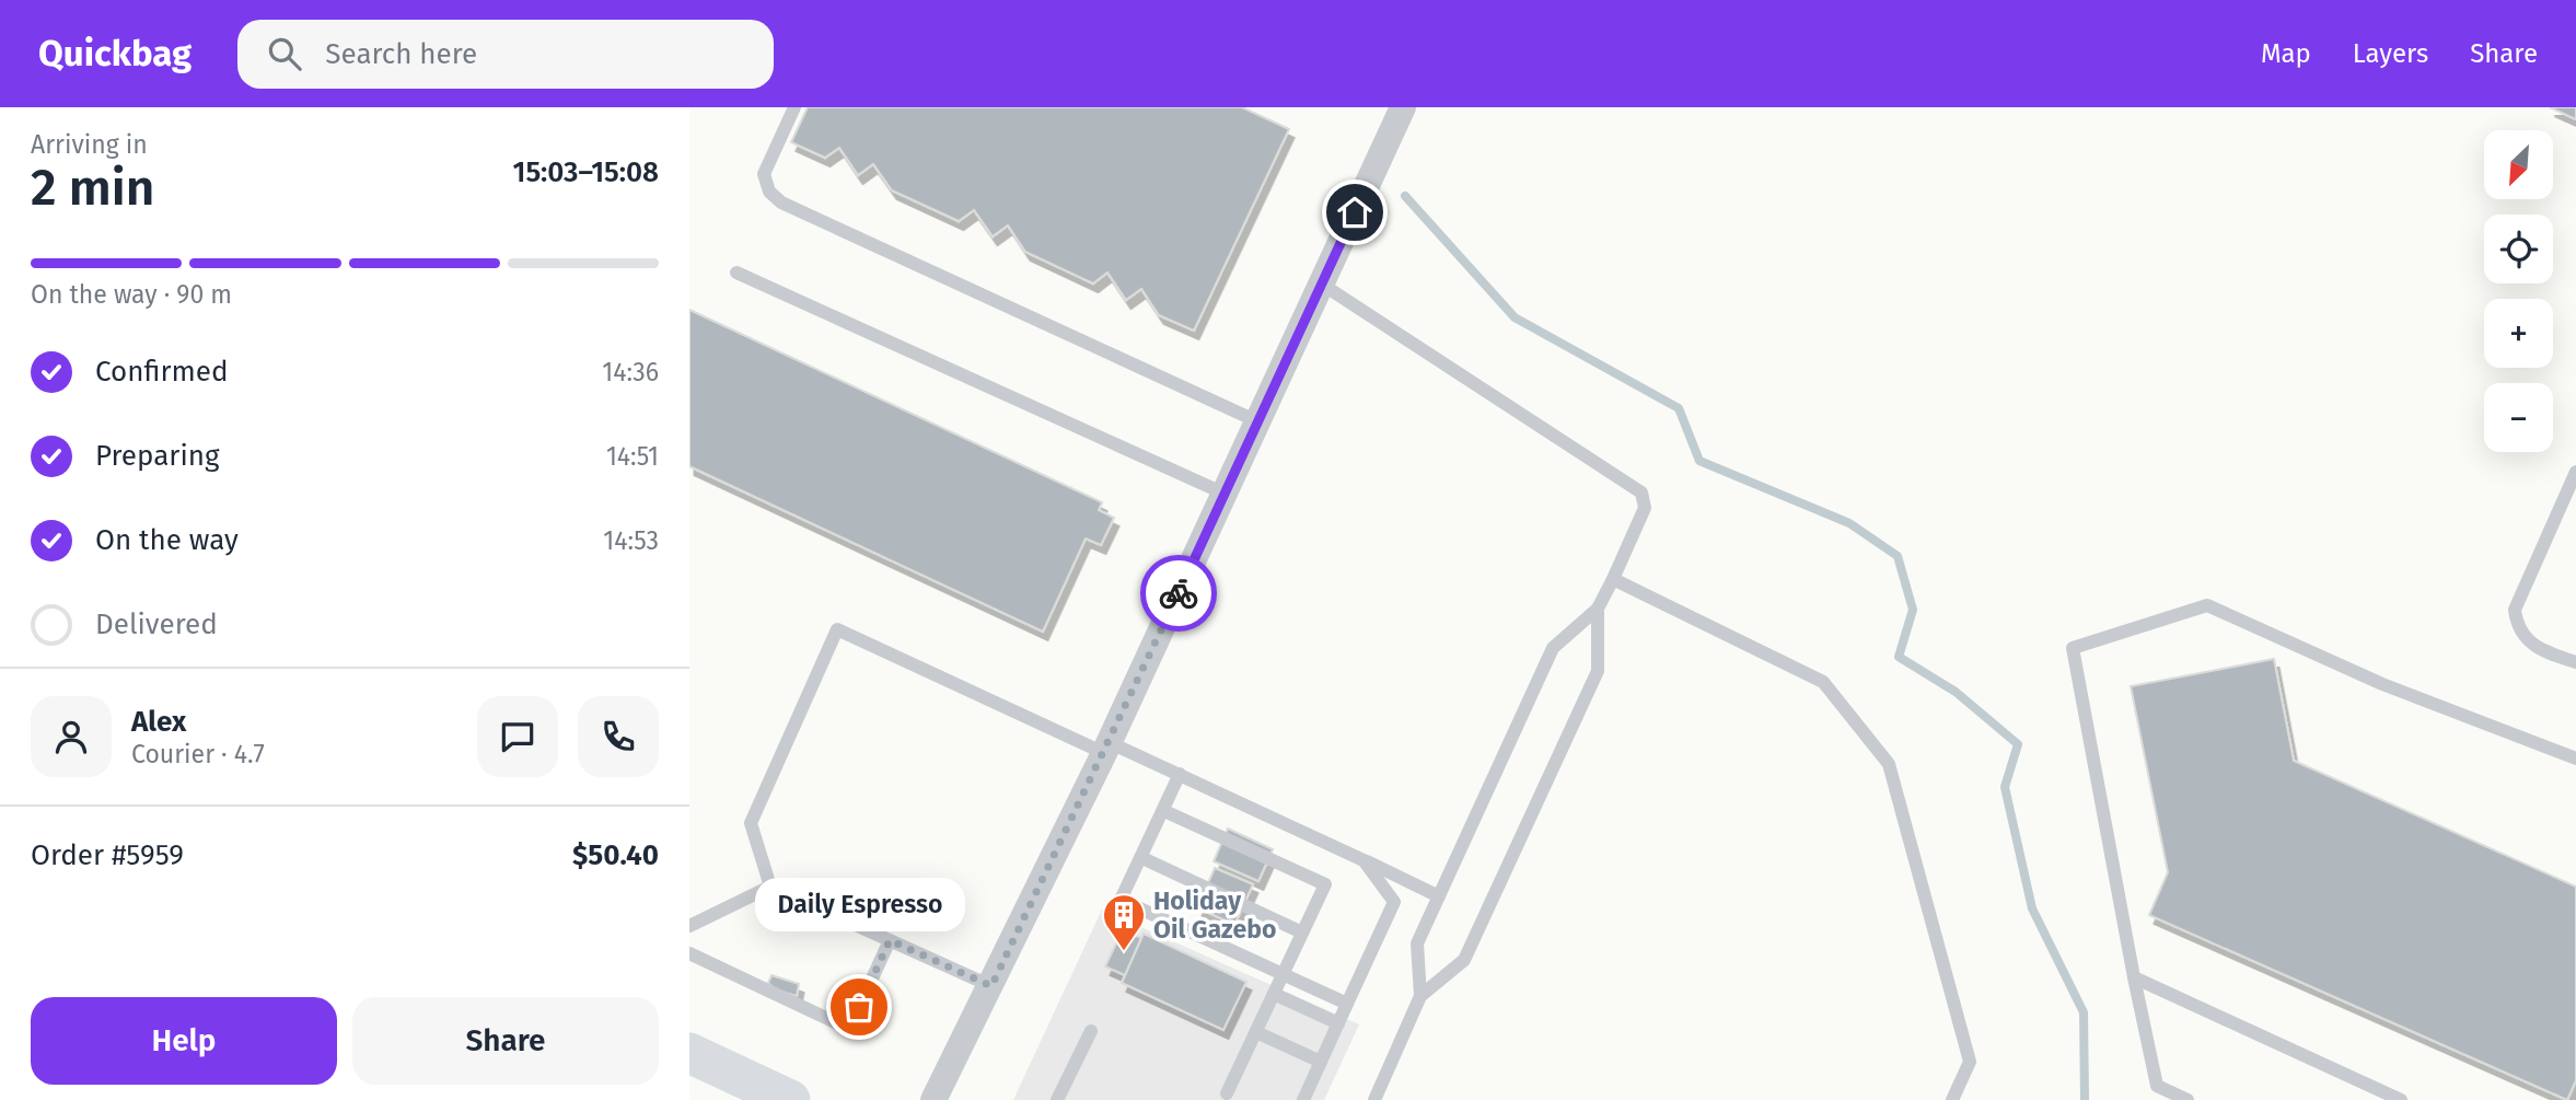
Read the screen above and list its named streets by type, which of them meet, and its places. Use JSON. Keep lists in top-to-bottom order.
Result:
{
  "places": {
    "building": ["Holiday Oil Gazebo"],
    "other": ["Daily Espresso"]
  },
  "north": "bottom left",
  "page": {
    "header": "Quickbag",
    "search": "Search here",
    "nav": ["Map", "Layers", "Share"],
    "heading": ["2 min", "Arriving in", "15:03–15:08"],
    "panel": [
      "Alex",
      "Courier · 4.7",
      "Order #5959",
      "$50.40"
    ],
    "map_buttons": ["+", "−"],
    "bar": "On the way · 90 m",
    "list": [
      ["Confirmed", "14:36"],
      ["Preparing", "14:51"],
      ["On the way", "14:53"],
      "Delivered"
    ],
    "bubble": "Daily Espresso",
    "buttons": ["Help", "Share"]
  }
}
